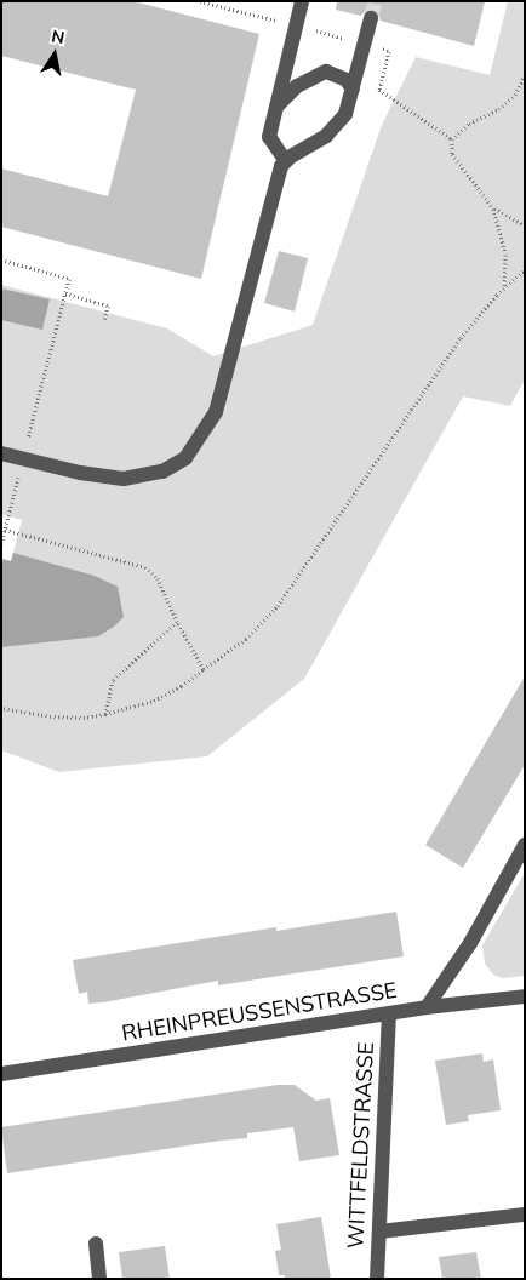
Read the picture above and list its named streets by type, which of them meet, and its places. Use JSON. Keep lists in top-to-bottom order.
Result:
{
  "streets": {
    "street": ["RHEINPREUSSENSTRASSE", "WITTFELDSTRASSE"]
  },
  "crossings": [
    ["RHEINPREUSSENSTRASSE", "WITTFELDSTRASSE"]
  ],
  "north": "top"
}
